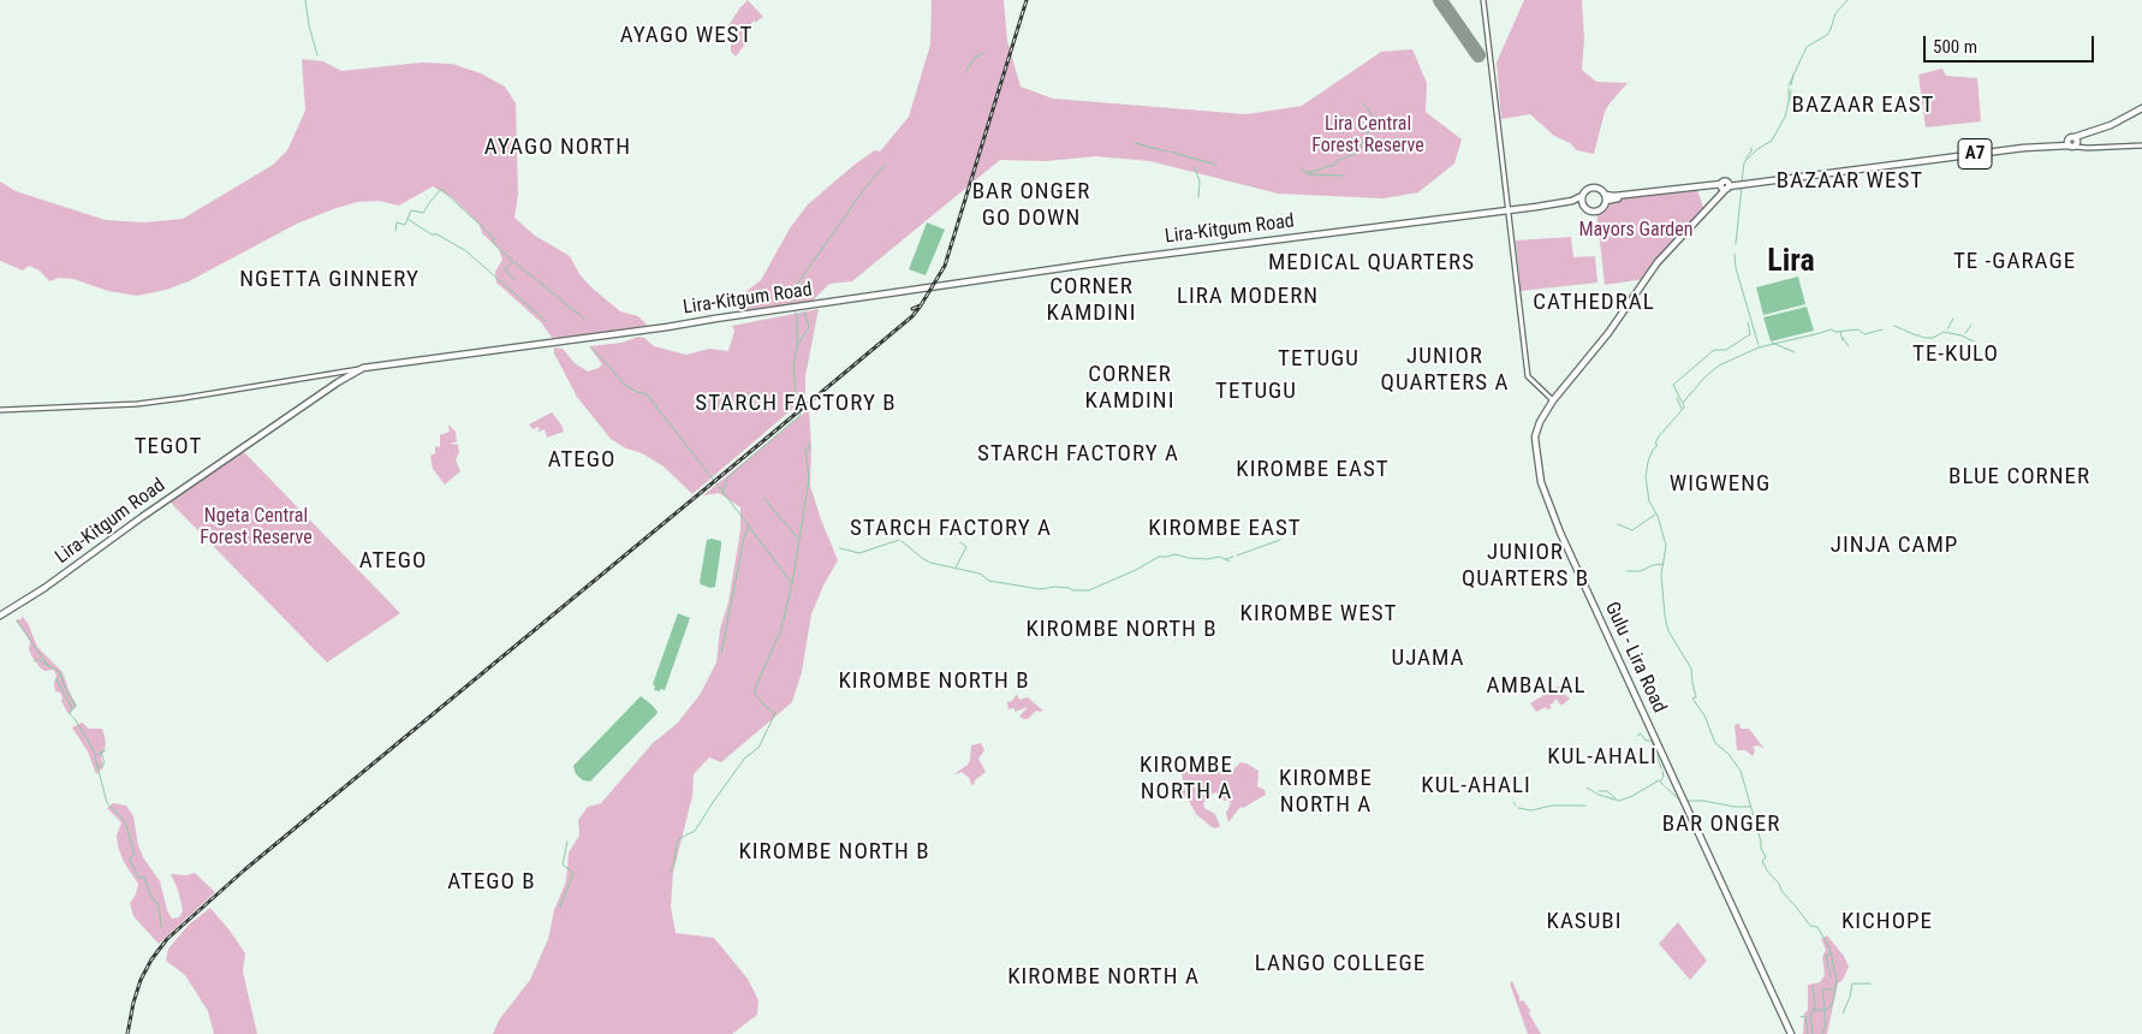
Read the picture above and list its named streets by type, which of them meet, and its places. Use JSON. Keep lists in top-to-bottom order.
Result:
{
  "streets": {
    "main road": ["A7", "Lira-Kitgum Road", "Gulu - Lira Road"]
  },
  "crossings": [
    ["A7", "Gulu - Lira Road"]
  ],
  "districts": [
    "AYAGO WEST",
    "BAZAAR EAST",
    "AYAGO NORTH",
    "BAZAAR WEST",
    "BAR ONGER GO DOWN",
    "Lira",
    "TE -GARAGE",
    "MEDICAL QUARTERS",
    "NGETTA GINNERY",
    "CORNER KAMDINI",
    "LIRA MODERN",
    "CATHEDRAL",
    "TE-KULO",
    "JUNIOR QUARTERS A",
    "TETUGU",
    "CORNER KAMDINI",
    "TETUGU",
    "STARCH FACTORY B",
    "TEGOT",
    "STARCH FACTORY A",
    "ATEGO",
    "KIROMBE EAST",
    "BLUE CORNER",
    "WIGWENG",
    "STARCH FACTORY A",
    "KIROMBE EAST",
    "JINJA CAMP",
    "JUNIOR QUARTERS B",
    "ATEGO",
    "KIROMBE WEST",
    "KIROMBE NORTH B",
    "UJAMA",
    "KIROMBE NORTH B",
    "AMBALAL",
    "KUL-AHALI",
    "KIROMBE NORTH A",
    "KIROMBE NORTH A",
    "KUL-AHALI",
    "BAR ONGER",
    "KIROMBE NORTH B",
    "ATEGO B",
    "KASUBI",
    "KICHOPE",
    "LANGO COLLEGE",
    "KIROMBE NORTH A"
  ],
  "parks": ["Lira Central Forest Reserve", "Mayors Garden", "Ngeta Central Forest Reserve"],
  "scale_bar": "500 m"
}
